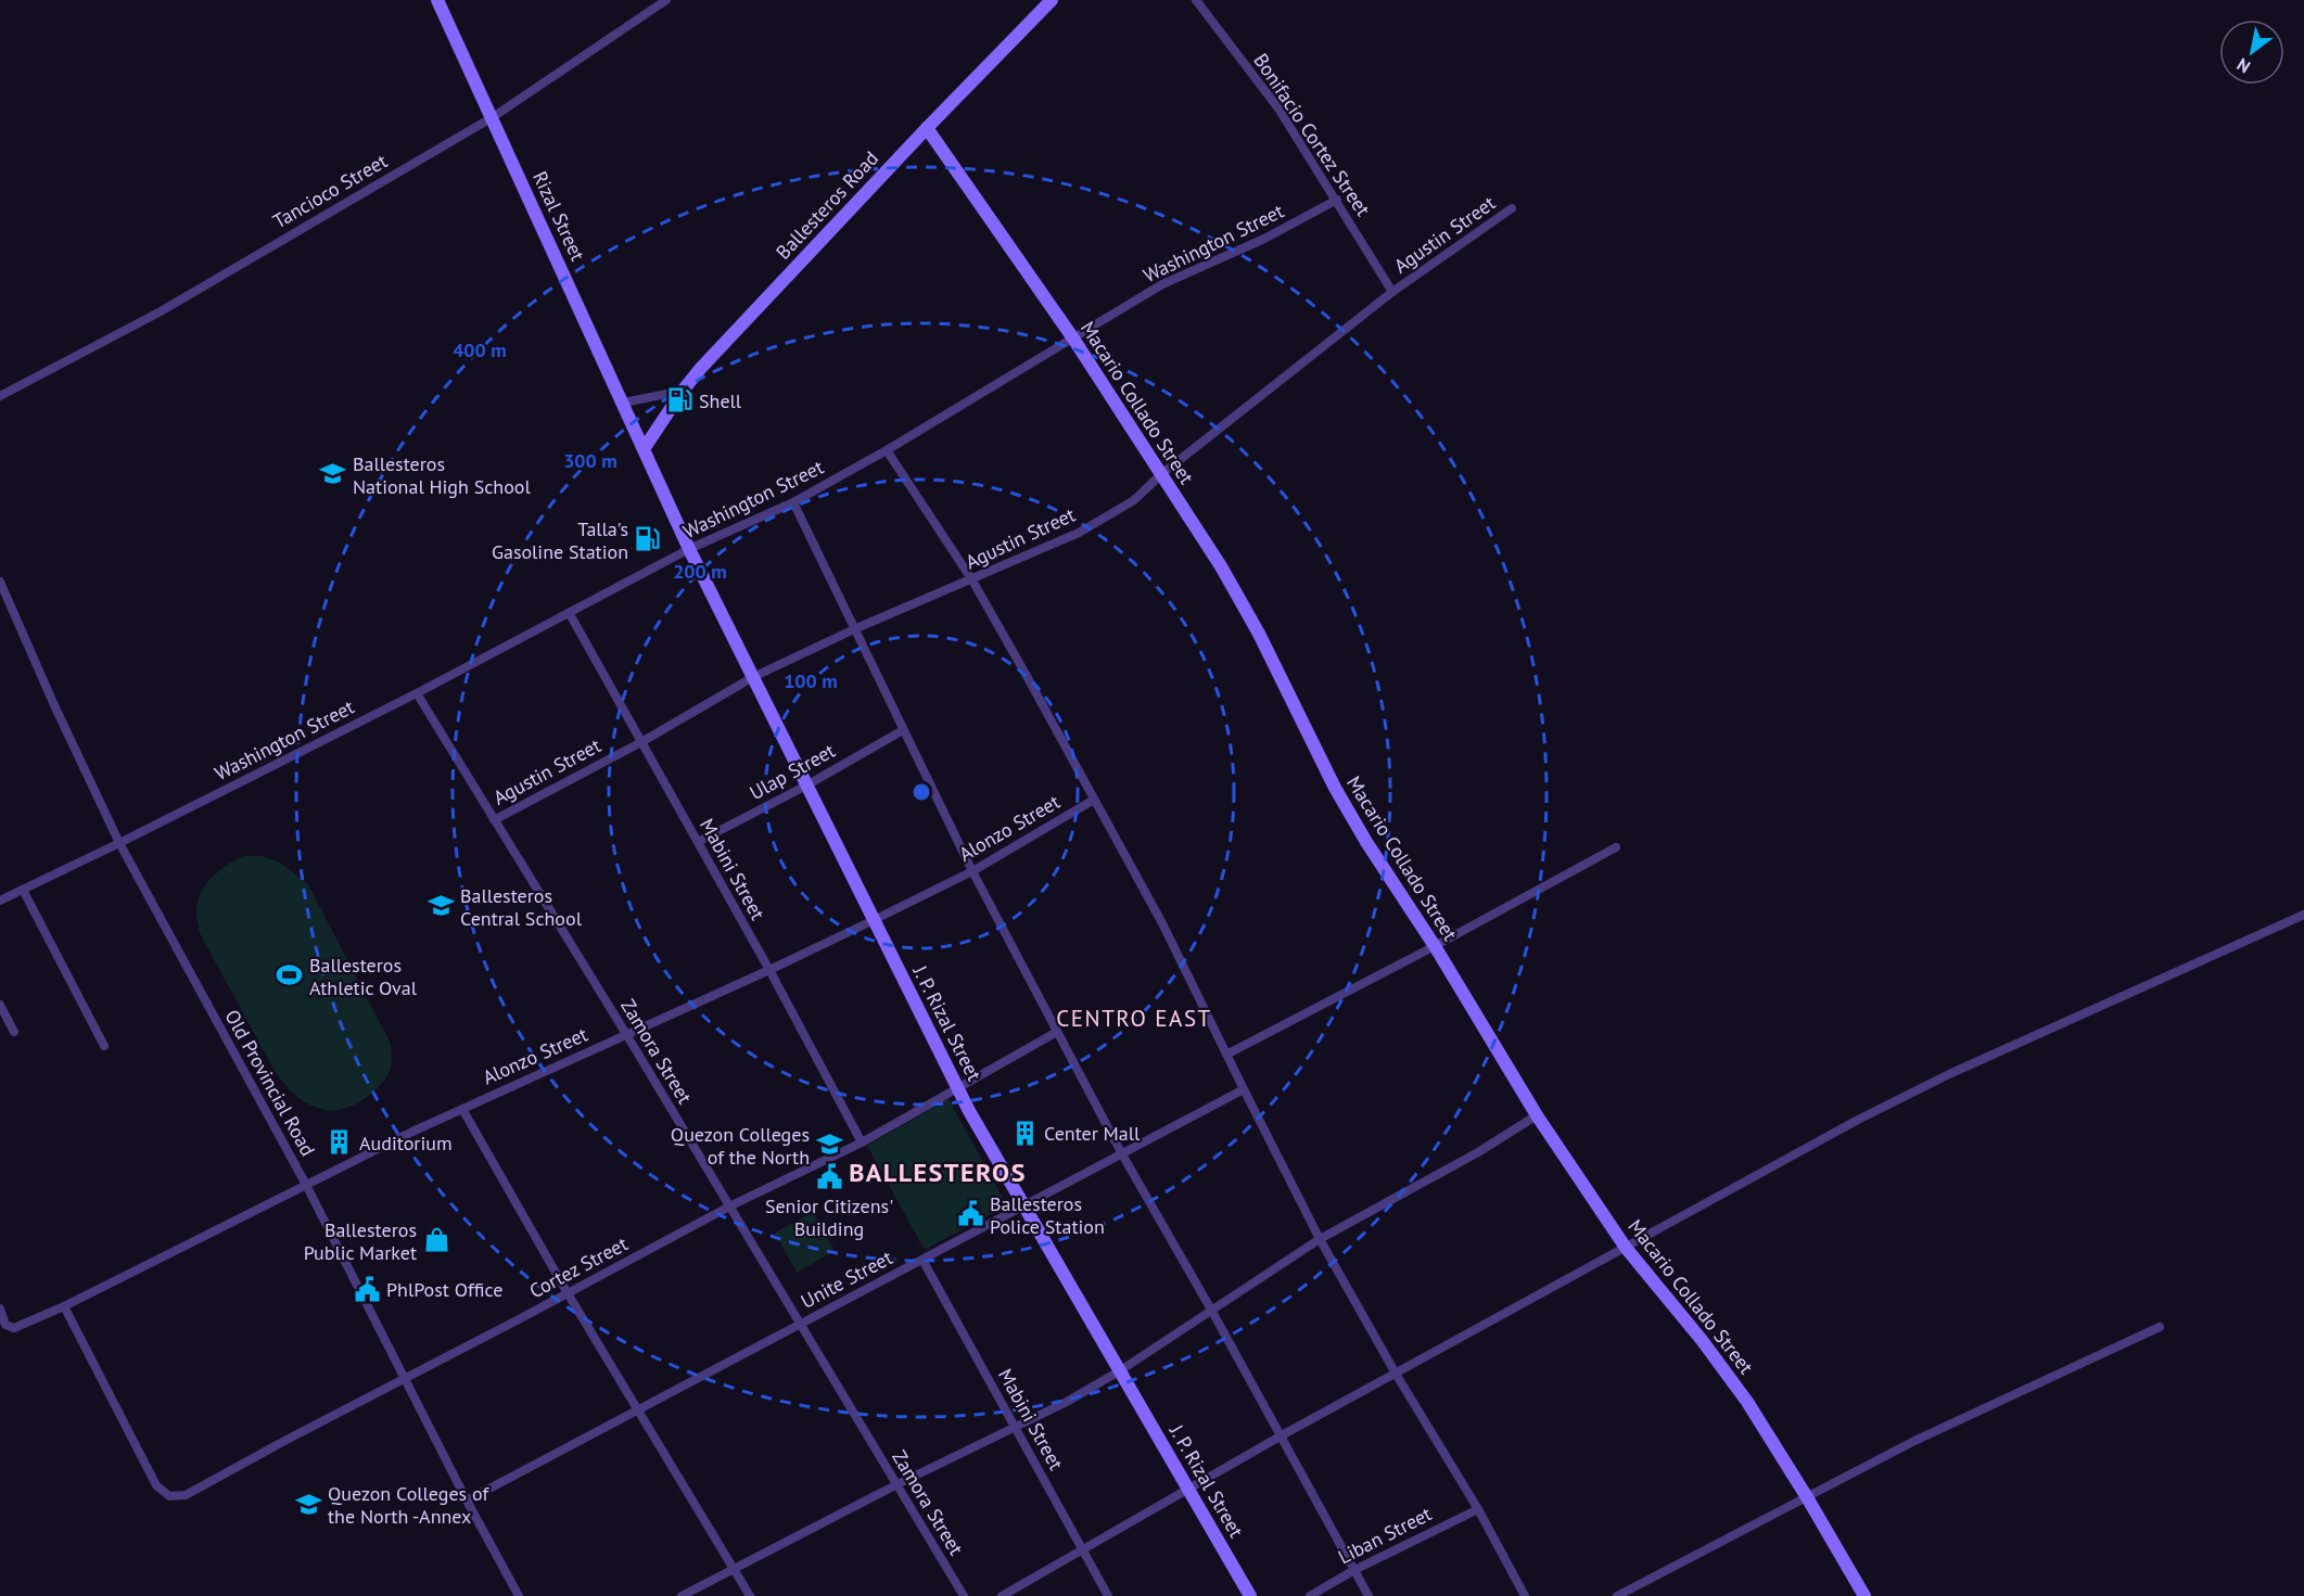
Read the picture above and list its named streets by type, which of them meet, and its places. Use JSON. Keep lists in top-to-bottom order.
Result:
{
  "streets": {
    "street": [
      "Bonifacio Cortez Street",
      "Tancioco Street",
      "Ballesteros Road",
      "Rizal Street",
      "Agustin Street",
      "Washington Street",
      "Macario Collado Street",
      "Ulap Street",
      "Alonzo Street",
      "Mabini Street",
      "J. P. Rizal Street",
      "Zamora Street",
      "Old Provincial Road",
      "Cortez Street",
      "Unite Street",
      "Liban Street"
    ]
  },
  "crossings": [
    ["Bonifacio Cortez Street", "Agustin Street"],
    ["Bonifacio Cortez Street", "Washington Street"],
    ["Tancioco Street", "Rizal Street"],
    ["Ballesteros Road", "Rizal Street"],
    ["Ballesteros Road", "Macario Collado Street"],
    ["Ballesteros Road", "J. P. Rizal Street"],
    ["Rizal Street", "J. P. Rizal Street"],
    ["Agustin Street", "Macario Collado Street"],
    ["Agustin Street", "Mabini Street"],
    ["Agustin Street", "J. P. Rizal Street"],
    ["Agustin Street", "Zamora Street"],
    ["Washington Street", "Macario Collado Street"],
    ["Washington Street", "Mabini Street"],
    ["Washington Street", "J. P. Rizal Street"],
    ["Washington Street", "Zamora Street"],
    ["Washington Street", "Old Provincial Road"],
    ["Ulap Street", "Mabini Street"],
    ["Ulap Street", "J. P. Rizal Street"],
    ["Alonzo Street", "Mabini Street"],
    ["Alonzo Street", "J. P. Rizal Street"],
    ["Alonzo Street", "Zamora Street"],
    ["Alonzo Street", "Old Provincial Road"],
    ["Alonzo Street", "Cortez Street"],
    ["Mabini Street", "Cortez Street"],
    ["Mabini Street", "Unite Street"],
    ["J. P. Rizal Street", "Cortez Street"],
    ["J. P. Rizal Street", "Unite Street"],
    ["Zamora Street", "Cortez Street"],
    ["Zamora Street", "Unite Street"],
    ["Old Provincial Road", "Cortez Street"],
    ["Old Provincial Road", "Unite Street"]
  ],
  "districts": ["CENTRO EAST", "BALLESTEROS"],
  "places": {
    "fuel station": ["Shell", "Talla's Gasoline Station"],
    "school or university": [
      "Ballesteros National High School",
      "Ballesteros Central School",
      "Quezon Colleges of the North",
      "Quezon Colleges of the North -Annex"
    ],
    "sports": ["Ballesteros Athletic Oval"],
    "building": ["Center Mall", "Auditorium"],
    "public building": ["Senior Citizens' Building", "Ballesteros Police Station", "PhlPost Office"],
    "shop": ["Ballesteros Public Market"]
  },
  "north": "bottom left",
  "rings": [
    "400 m",
    "300 m",
    "200 m",
    "100 m"
  ]
}
